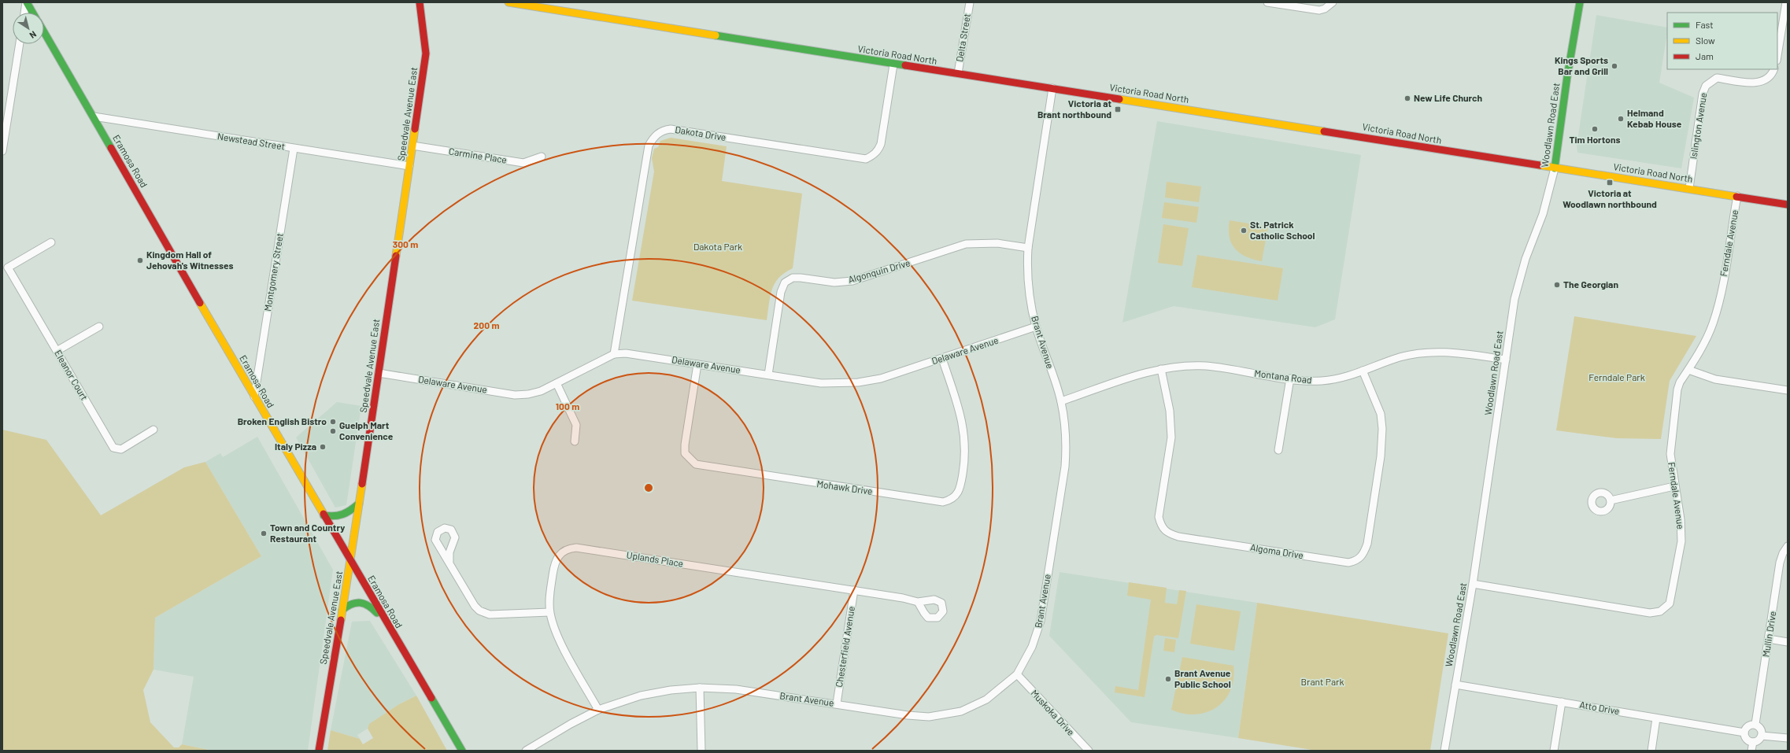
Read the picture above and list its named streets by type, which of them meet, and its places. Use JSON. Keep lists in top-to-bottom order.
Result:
{
  "streets": {
    "main road": [
      "Victoria Road North",
      "Speedvale Avenue East",
      "Woodlawn Road East",
      "Eramosa Road"
    ],
    "street": [
      "Delta Street",
      "Islington Avenue",
      "Dakota Drive",
      "Newstead Street",
      "Carmine Place",
      "Ferndale Avenue",
      "Algonquin Drive",
      "Montgomery Street",
      "Brant Avenue",
      "Delaware Avenue",
      "Eleanor Court",
      "Montana Road",
      "Mohawk Drive",
      "Algoma Drive",
      "Uplands Place",
      "Mullin Drive",
      "Chesterfield Avenue",
      "Atto Drive",
      "Muskoka Drive"
    ]
  },
  "crossings": [
    ["Delta Street", "Victoria Road North"],
    ["Victoria Road North", "Woodlawn Road East"],
    ["Victoria Road North", "Islington Avenue"],
    ["Victoria Road North", "Dakota Drive"],
    ["Victoria Road North", "Ferndale Avenue"],
    ["Victoria Road North", "Brant Avenue"],
    ["Speedvale Avenue East", "Newstead Street"],
    ["Speedvale Avenue East", "Carmine Place"],
    ["Speedvale Avenue East", "Eramosa Road"],
    ["Speedvale Avenue East", "Delaware Avenue"],
    ["Woodlawn Road East", "Ferndale Avenue"],
    ["Woodlawn Road East", "Montana Road"],
    ["Woodlawn Road East", "Atto Drive"],
    ["Dakota Drive", "Delaware Avenue"],
    ["Newstead Street", "Eramosa Road"],
    ["Newstead Street", "Montgomery Street"],
    ["Eramosa Road", "Montgomery Street"],
    ["Algonquin Drive", "Brant Avenue"],
    ["Algonquin Drive", "Delaware Avenue"],
    ["Brant Avenue", "Delaware Avenue"],
    ["Brant Avenue", "Montana Road"],
    ["Brant Avenue", "Uplands Place"],
    ["Brant Avenue", "Chesterfield Avenue"],
    ["Brant Avenue", "Muskoka Drive"],
    ["Delaware Avenue", "Mohawk Drive"],
    ["Montana Road", "Algoma Drive"],
    ["Uplands Place", "Chesterfield Avenue"],
    ["Mullin Drive", "Atto Drive"]
  ],
  "parks": ["Dakota Park", "Ferndale Park", "Brant Park"],
  "places": {
    "other": [
      "Kings Sports Bar and Grill",
      "New Life Church",
      "Helmand Kebab House",
      "Tim Hortons",
      "St. Patrick Catholic School",
      "Kingdom Hall of Jehovah's Witnesses",
      "The Georgian",
      "Broken English Bistro",
      "Guelph Mart Convenience",
      "Italy Pizza",
      "Town and Country Restaurant",
      "Brant Avenue Public School"
    ],
    "transit": ["Victoria at Brant northbound", "Victoria at Woodlawn northbound"]
  },
  "legend": ["Fast", "Slow", "Jam"],
  "north": "bottom right",
  "rings": ["300 m", "200 m", "100 m"]
}
